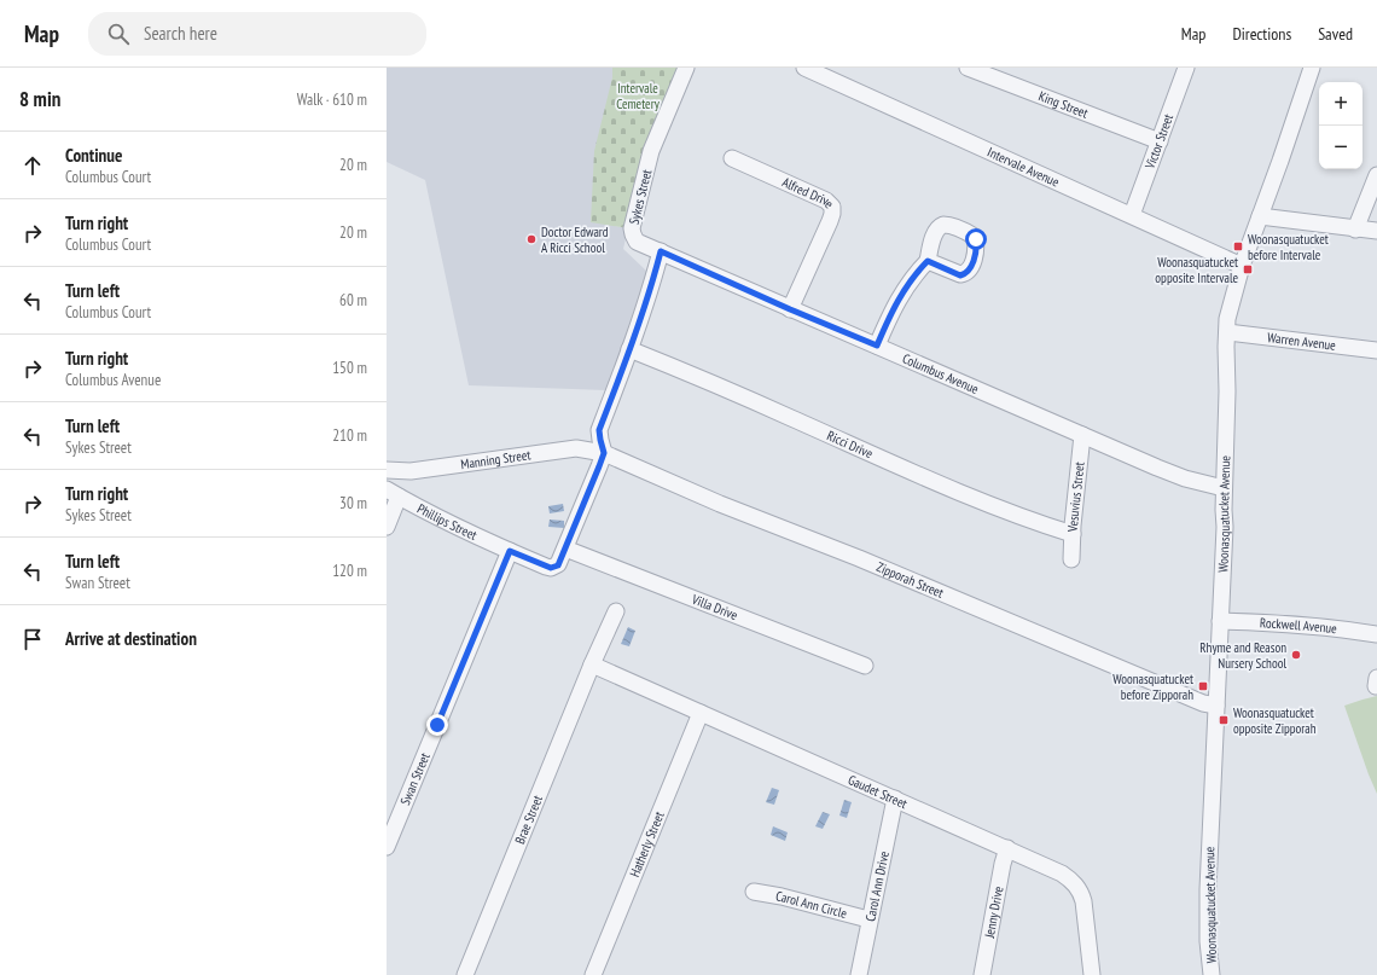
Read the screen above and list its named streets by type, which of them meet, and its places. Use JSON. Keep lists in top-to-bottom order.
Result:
{
  "streets": {
    "street": [
      "King Street",
      "Victor Street",
      "Intervale Avenue",
      "Alfred Drive",
      "Sykes Street",
      "Warren Avenue",
      "Columbus Avenue",
      "Ricci Drive",
      "Manning Street",
      "Vesuvius Street",
      "Woonasquatucket Avenue",
      "Phillips Street",
      "Zipporah Street",
      "Villa Drive",
      "Rockwell Avenue",
      "Swan Street",
      "Gaudet Street",
      "Brae Street",
      "Hatherly Street",
      "Carol Ann Drive",
      "Carol Ann Circle",
      "Jenny Drive"
    ]
  },
  "crossings": [
    ["King Street", "Victor Street"],
    ["Victor Street", "Intervale Avenue"],
    ["Intervale Avenue", "Woonasquatucket Avenue"],
    ["Alfred Drive", "Columbus Avenue"],
    ["Sykes Street", "Columbus Avenue"],
    ["Warren Avenue", "Woonasquatucket Avenue"],
    ["Columbus Avenue", "Vesuvius Street"],
    ["Columbus Avenue", "Woonasquatucket Avenue"],
    ["Ricci Drive", "Vesuvius Street"],
    ["Manning Street", "Zipporah Street"],
    ["Woonasquatucket Avenue", "Zipporah Street"],
    ["Woonasquatucket Avenue", "Rockwell Avenue"],
    ["Phillips Street", "Swan Street"],
    ["Gaudet Street", "Brae Street"],
    ["Gaudet Street", "Hatherly Street"],
    ["Gaudet Street", "Carol Ann Drive"],
    ["Gaudet Street", "Jenny Drive"],
    ["Carol Ann Drive", "Carol Ann Circle"]
  ],
  "parks": ["Intervale Cemetery"],
  "places": {
    "other": ["Doctor Edward A Ricci School", "Rhyme and Reason Nursery School"],
    "transit": [
      "Woonasquatucket before Intervale",
      "Woonasquatucket opposite Intervale",
      "Woonasquatucket before Zipporah",
      "Woonasquatucket opposite Zipporah"
    ]
  },
  "page": {
    "header": "Map",
    "search": "Search here",
    "nav": ["Map", "Directions", "Saved"],
    "heading": ["8 min", "Walk · 610 m"],
    "map_buttons": ["+", "−"],
    "list": [
      ["Continue", "Columbus Court", "20 m"],
      ["Turn right", "Columbus Court", "20 m"],
      ["Turn left", "Columbus Court", "60 m"],
      ["Turn right", "Columbus Avenue", "150 m"],
      ["Turn left", "Sykes Street", "210 m"],
      ["Turn right", "Sykes Street", "30 m"],
      ["Turn left", "Swan Street", "120 m"],
      "Arrive at destination"
    ]
  }
}
